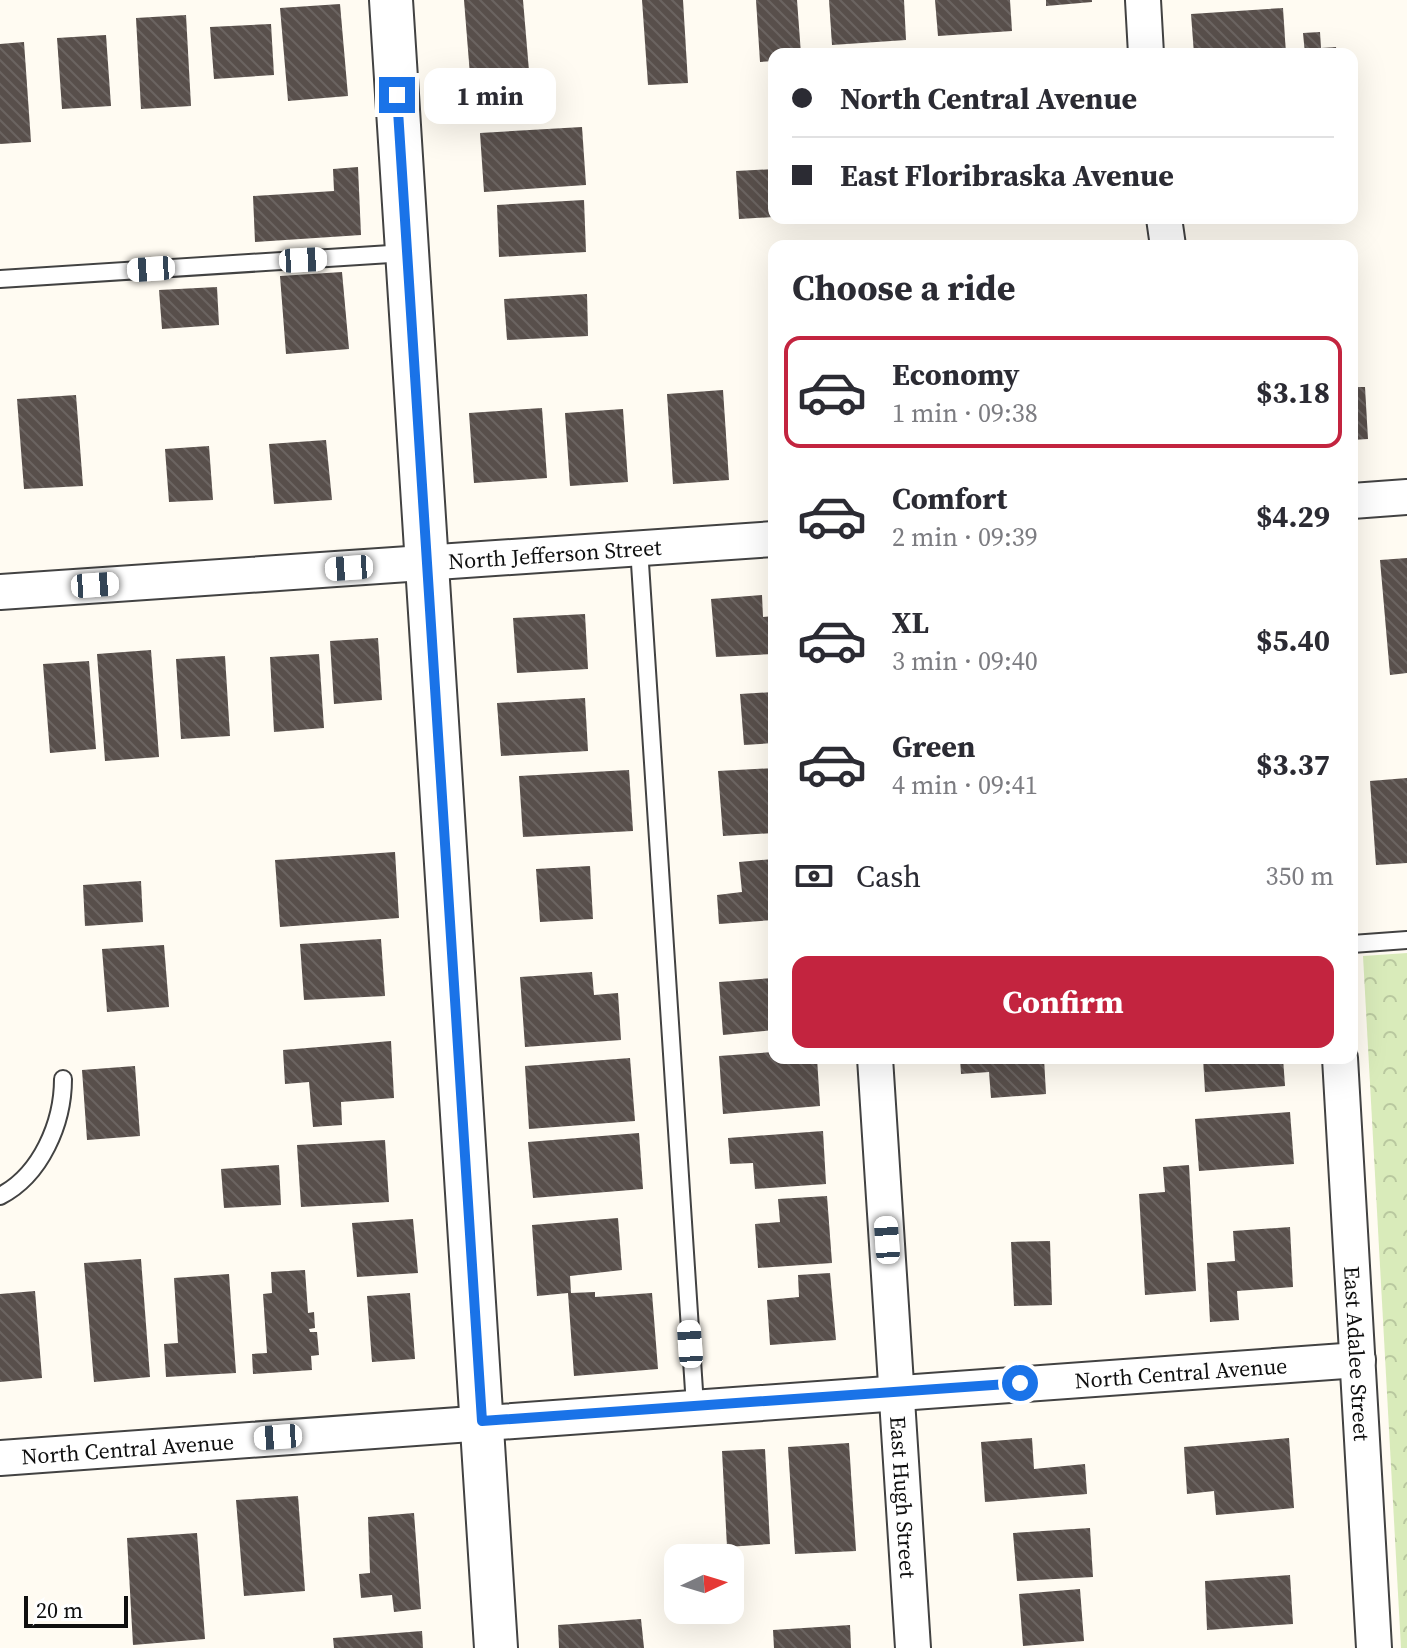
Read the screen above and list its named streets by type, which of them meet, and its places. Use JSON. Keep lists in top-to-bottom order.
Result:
{
  "streets": {
    "street": [
      "North Jefferson Street",
      "East Adalee Street",
      "North Central Avenue",
      "East Hugh Street"
    ]
  },
  "crossings": [
    ["East Adalee Street", "North Central Avenue"],
    ["North Central Avenue", "East Hugh Street"]
  ],
  "scale_bar": "20 m",
  "north": "right",
  "page": {
    "banner": ["North Central Avenue", "East Floribraska Avenue"],
    "bubble": "1 min",
    "heading": "Choose a ride",
    "list": [
      {
        "name": "Economy",
        "note": "1 min · 09:38",
        "value": "$3.18"
      },
      {
        "name": "Comfort",
        "note": "2 min · 09:39",
        "value": "$4.29"
      },
      {
        "name": "XL",
        "note": "3 min · 09:40",
        "value": "$5.40"
      },
      {
        "name": "Green",
        "note": "4 min · 09:41",
        "value": "$3.37"
      }
    ],
    "pay": ["Cash", "350 m"],
    "buttons": "Confirm",
    "scale": "20 m"
  }
}
